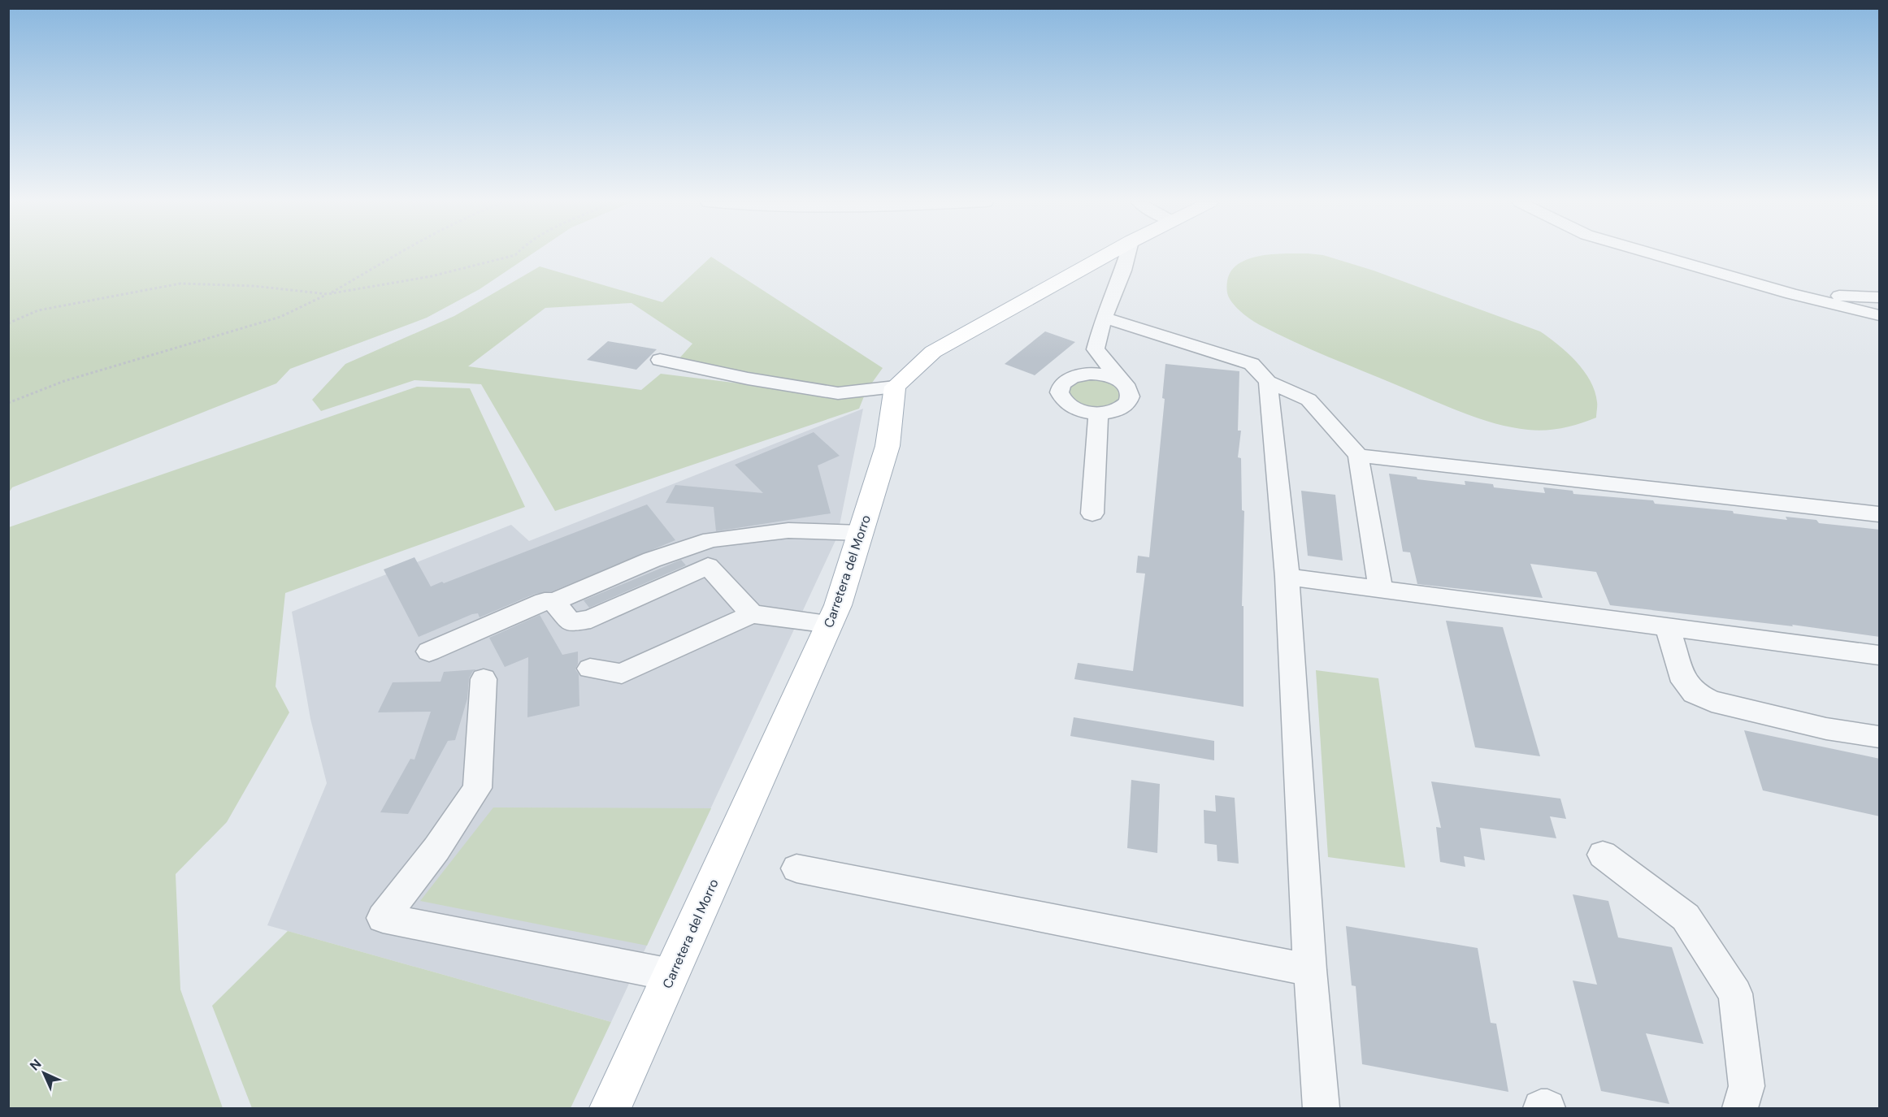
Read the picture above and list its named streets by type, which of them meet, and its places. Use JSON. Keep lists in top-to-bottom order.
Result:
{
  "streets": {
    "main road": ["Carretera del Morro"]
  },
  "north": "top left"
}
